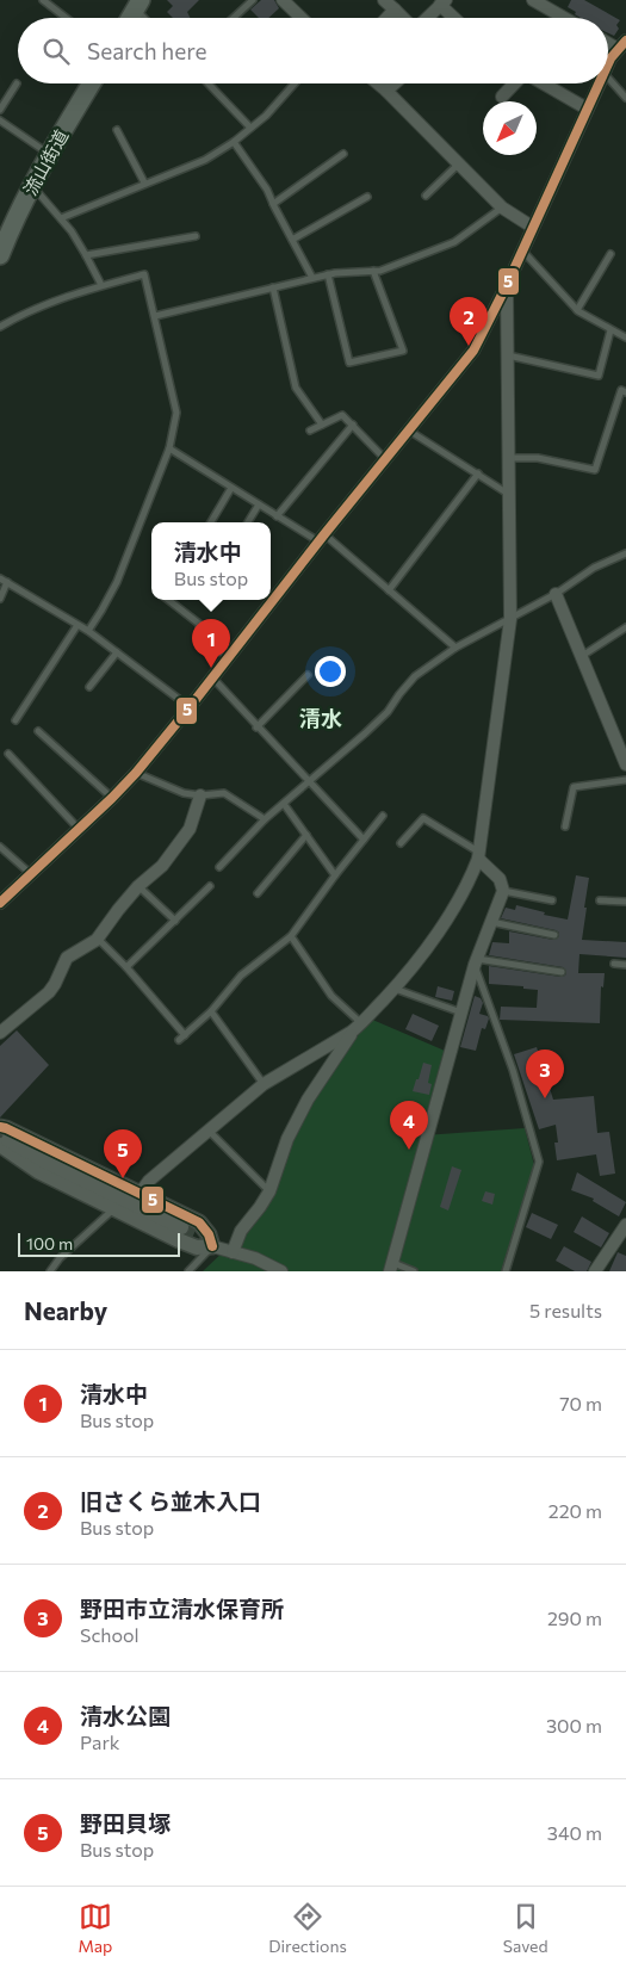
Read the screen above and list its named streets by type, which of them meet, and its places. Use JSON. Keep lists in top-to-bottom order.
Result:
{
  "streets": {
    "main road": ["流山街道"]
  },
  "districts": ["清水"],
  "lines": ["transit line 5"],
  "scale_bar": "100 m",
  "north": "bottom left",
  "page": {
    "search": "Search here",
    "pins": [
      "2",
      "1",
      "3",
      "4",
      "5"
    ],
    "popup": ["清水中", "Bus stop"],
    "scale": "100 m",
    "heading": ["Nearby", "5 results"],
    "list": [
      {
        "mark": "1",
        "name": "清水中",
        "note": "Bus stop",
        "value": "70 m"
      },
      {
        "mark": "2",
        "name": "旧さくら並木入口",
        "note": "Bus stop",
        "value": "220 m"
      },
      {
        "mark": "3",
        "name": "野田市立清水保育所",
        "note": "School",
        "value": "290 m"
      },
      {
        "mark": "4",
        "name": "清水公園",
        "note": "Park",
        "value": "300 m"
      },
      {
        "mark": "5",
        "name": "野田貝塚",
        "note": "Bus stop",
        "value": "340 m"
      }
    ],
    "nav": ["Map", "Directions", "Saved"]
  }
}
